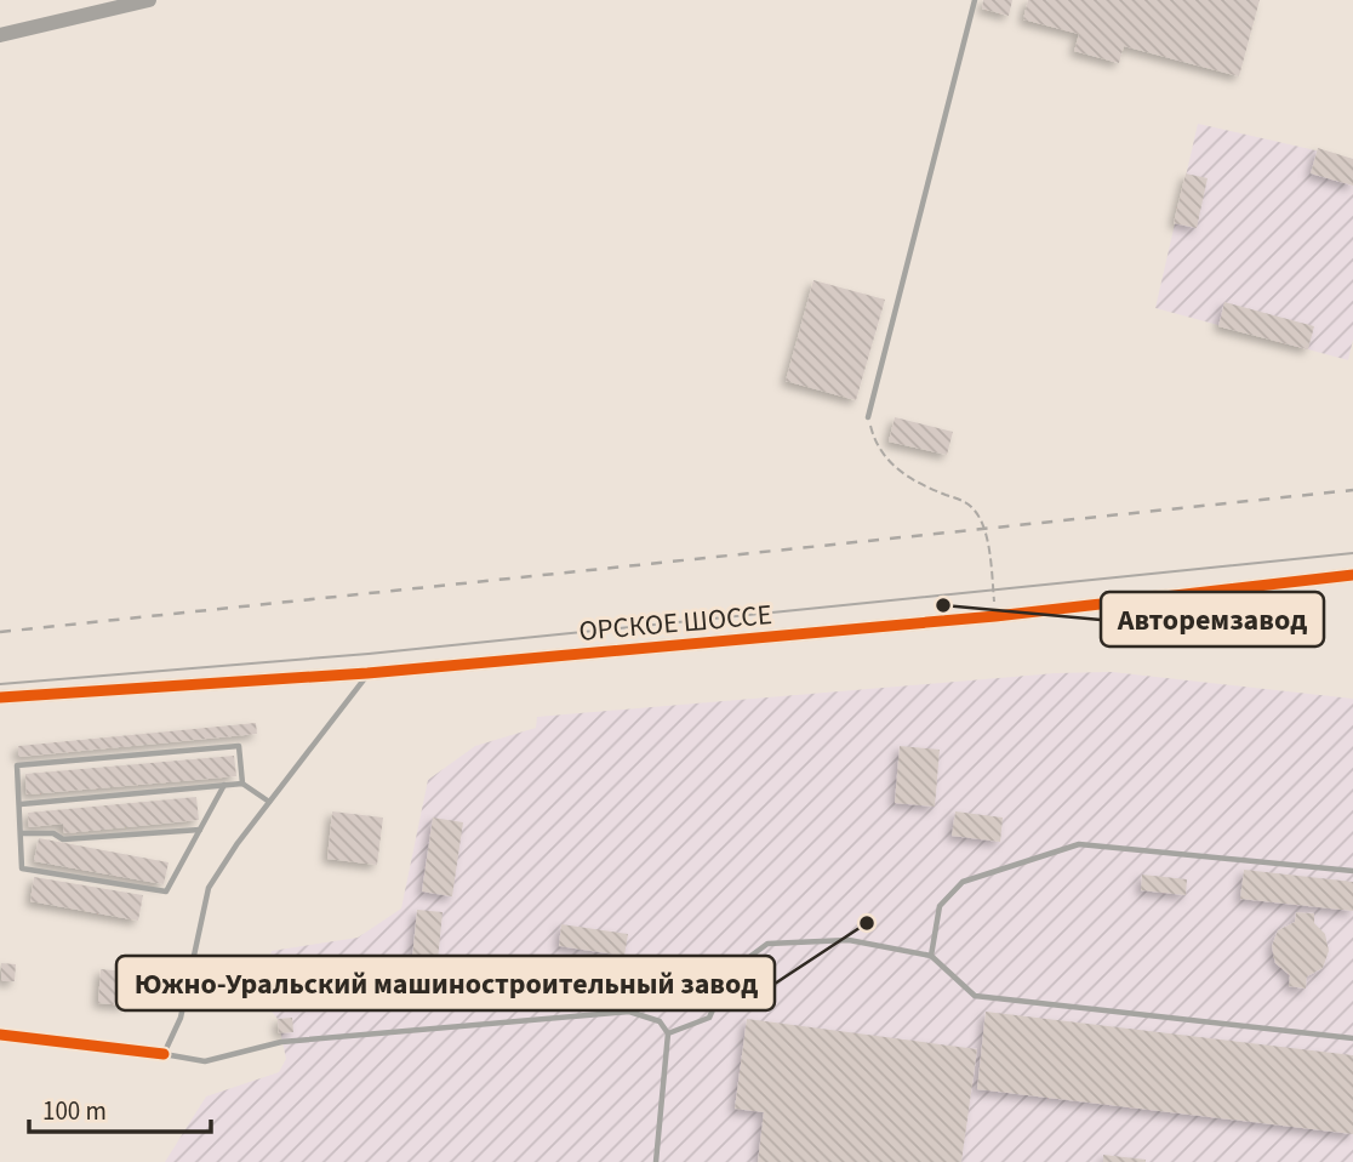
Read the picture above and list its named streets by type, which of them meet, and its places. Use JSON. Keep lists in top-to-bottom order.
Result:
{
  "streets": {
    "street": ["ОРСКОЕ ШОССЕ"]
  },
  "places": ["Авторемзавод", "Южно-Уральский машиностроительный завод"],
  "scale_bar": "100 m"
}
